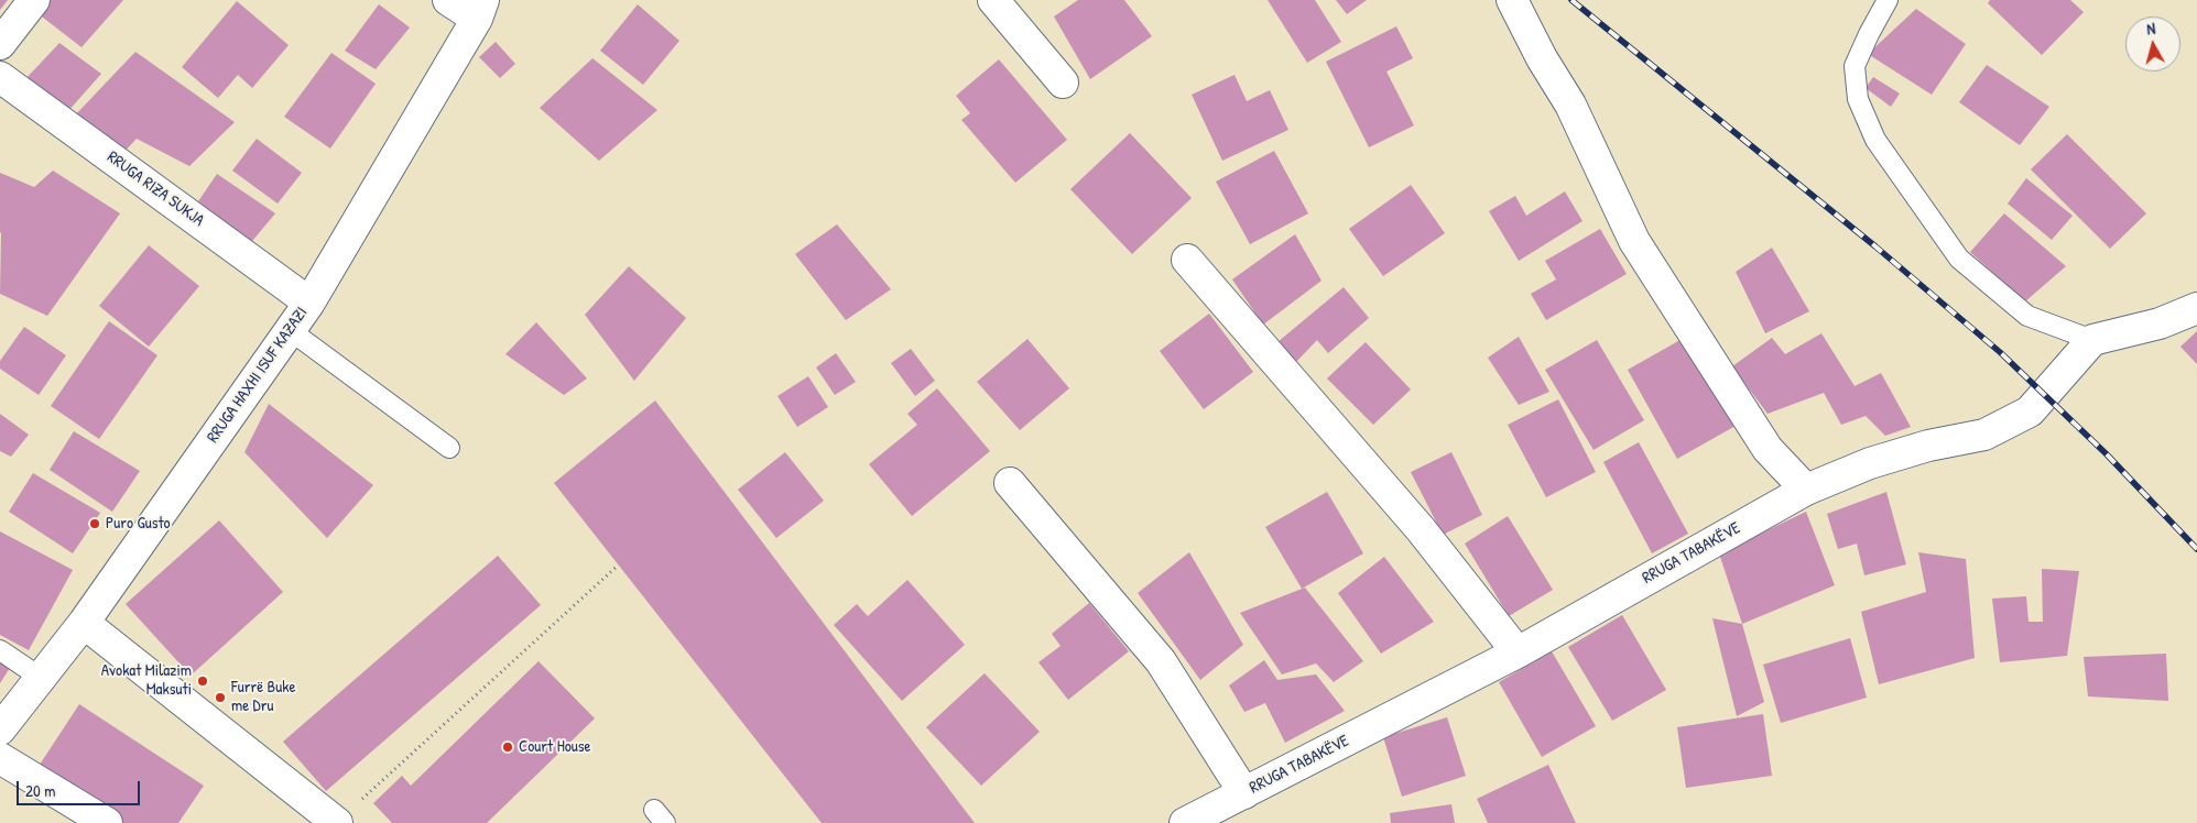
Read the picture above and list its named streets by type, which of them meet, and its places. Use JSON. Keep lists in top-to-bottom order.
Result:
{
  "streets": {
    "street": ["RRUGA RIZA SUKJA", "RRUGA HAXHI ISUF KAZAZI", "RRUGA TABAKËVE"]
  },
  "crossings": [
    ["RRUGA RIZA SUKJA", "RRUGA HAXHI ISUF KAZAZI"]
  ],
  "places": [
    "Puro Gusto",
    "Avokat Milazim Maksuti",
    "Furrë Buke me Dru",
    "Court House"
  ],
  "scale_bar": "20 m",
  "north": "top"
}
